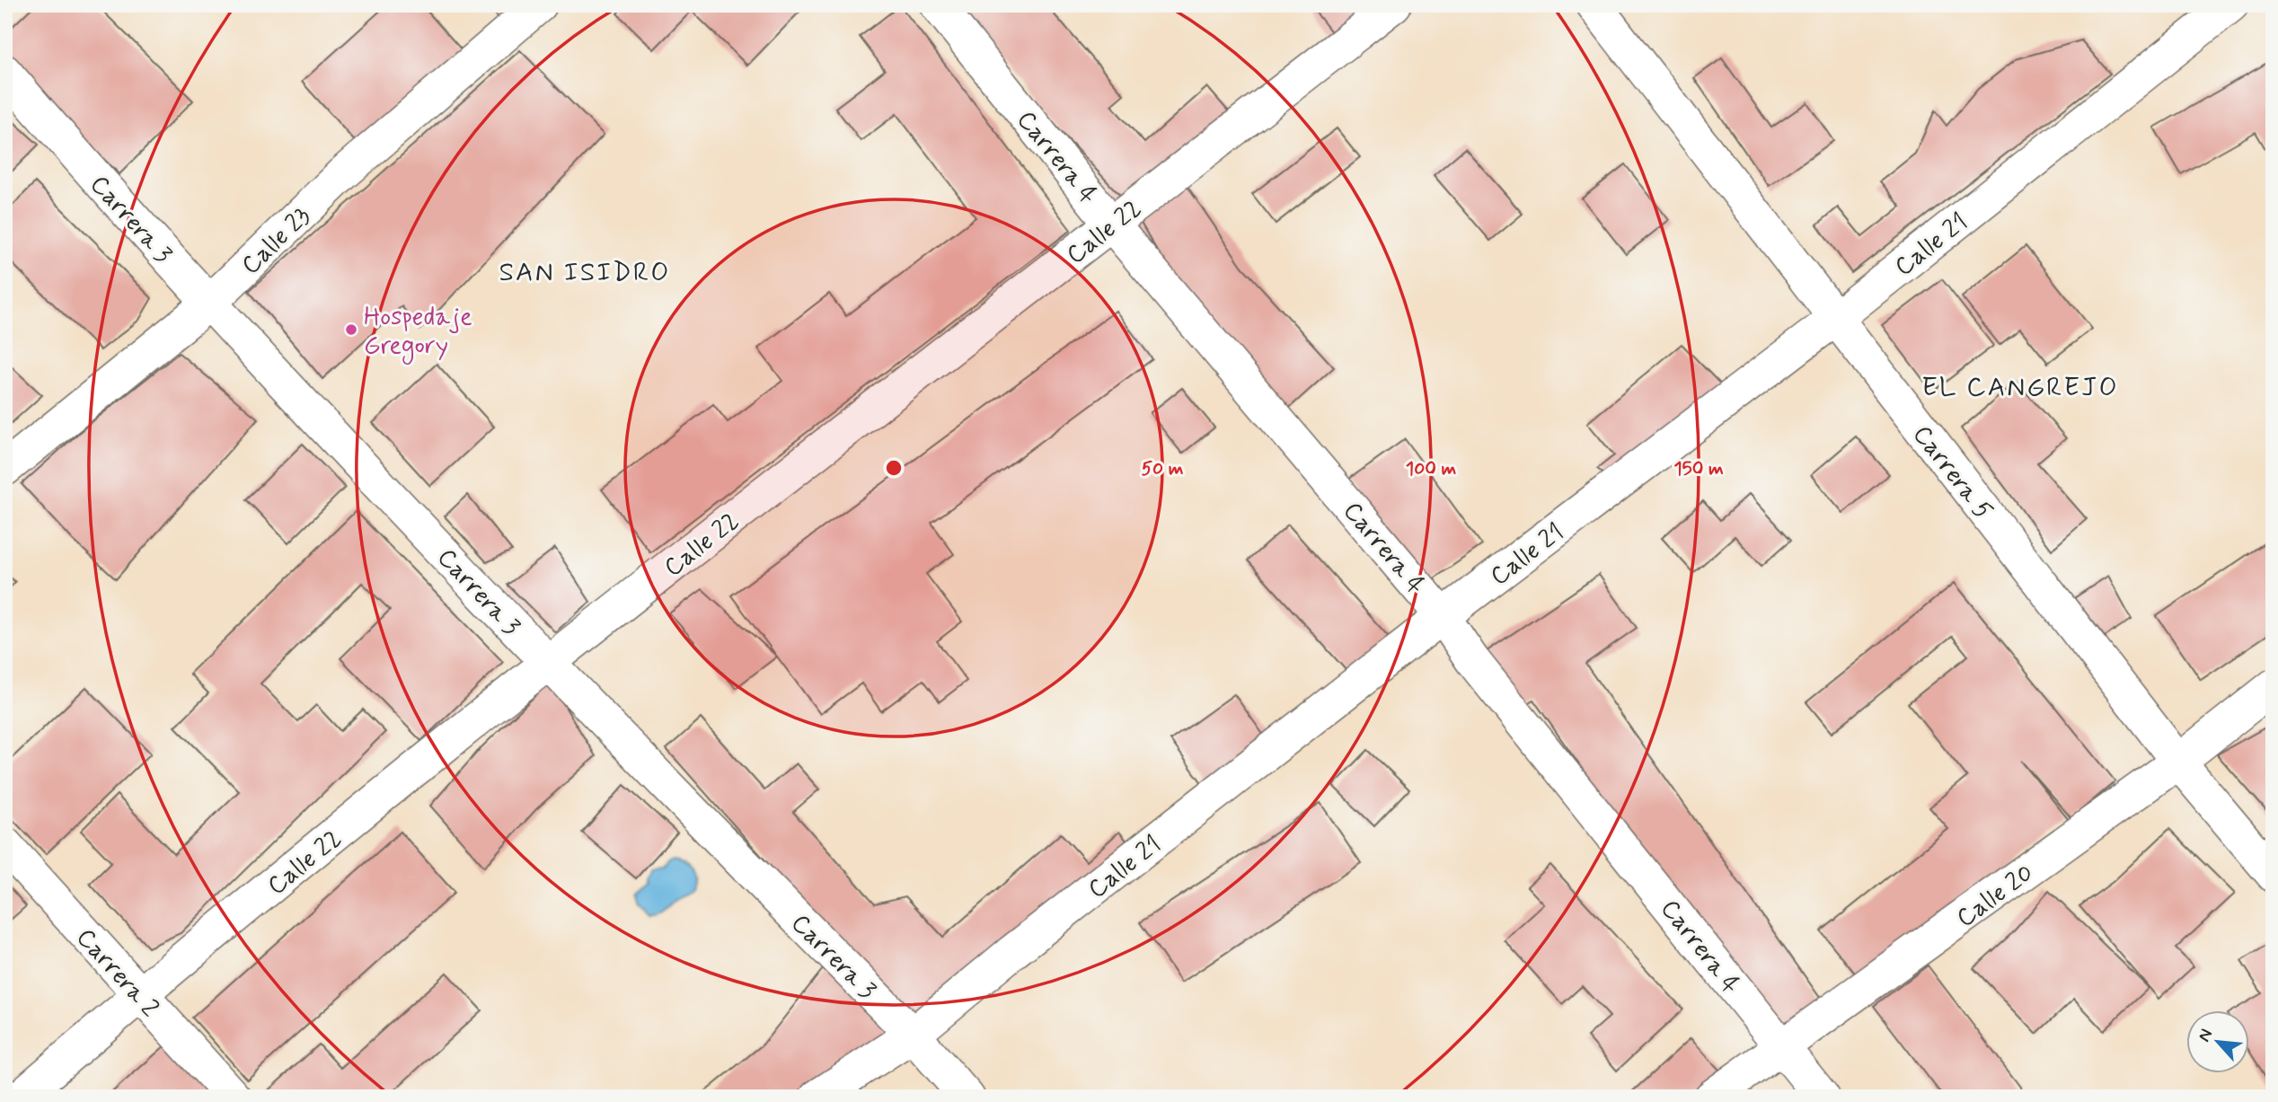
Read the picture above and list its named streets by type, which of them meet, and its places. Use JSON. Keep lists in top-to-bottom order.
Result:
{
  "streets": {
    "street": [
      "Carrera 4",
      "Carrera 3",
      "Calle 22",
      "Calle 23",
      "Calle 21",
      "Carrera 5",
      "Calle 20",
      "Carrera 2"
    ]
  },
  "crossings": [
    ["Carrera 4", "Calle 22"],
    ["Carrera 4", "Calle 21"],
    ["Carrera 4", "Calle 20"],
    ["Carrera 3", "Calle 22"],
    ["Carrera 3", "Calle 23"],
    ["Carrera 3", "Calle 21"],
    ["Calle 22", "Carrera 2"],
    ["Calle 21", "Carrera 5"],
    ["Carrera 5", "Calle 20"]
  ],
  "districts": ["SAN ISIDRO", "EL CANGREJO"],
  "places": ["Hospedaje Gregory"],
  "north": "top left",
  "rings": ["50 m", "100 m", "150 m"]
}
